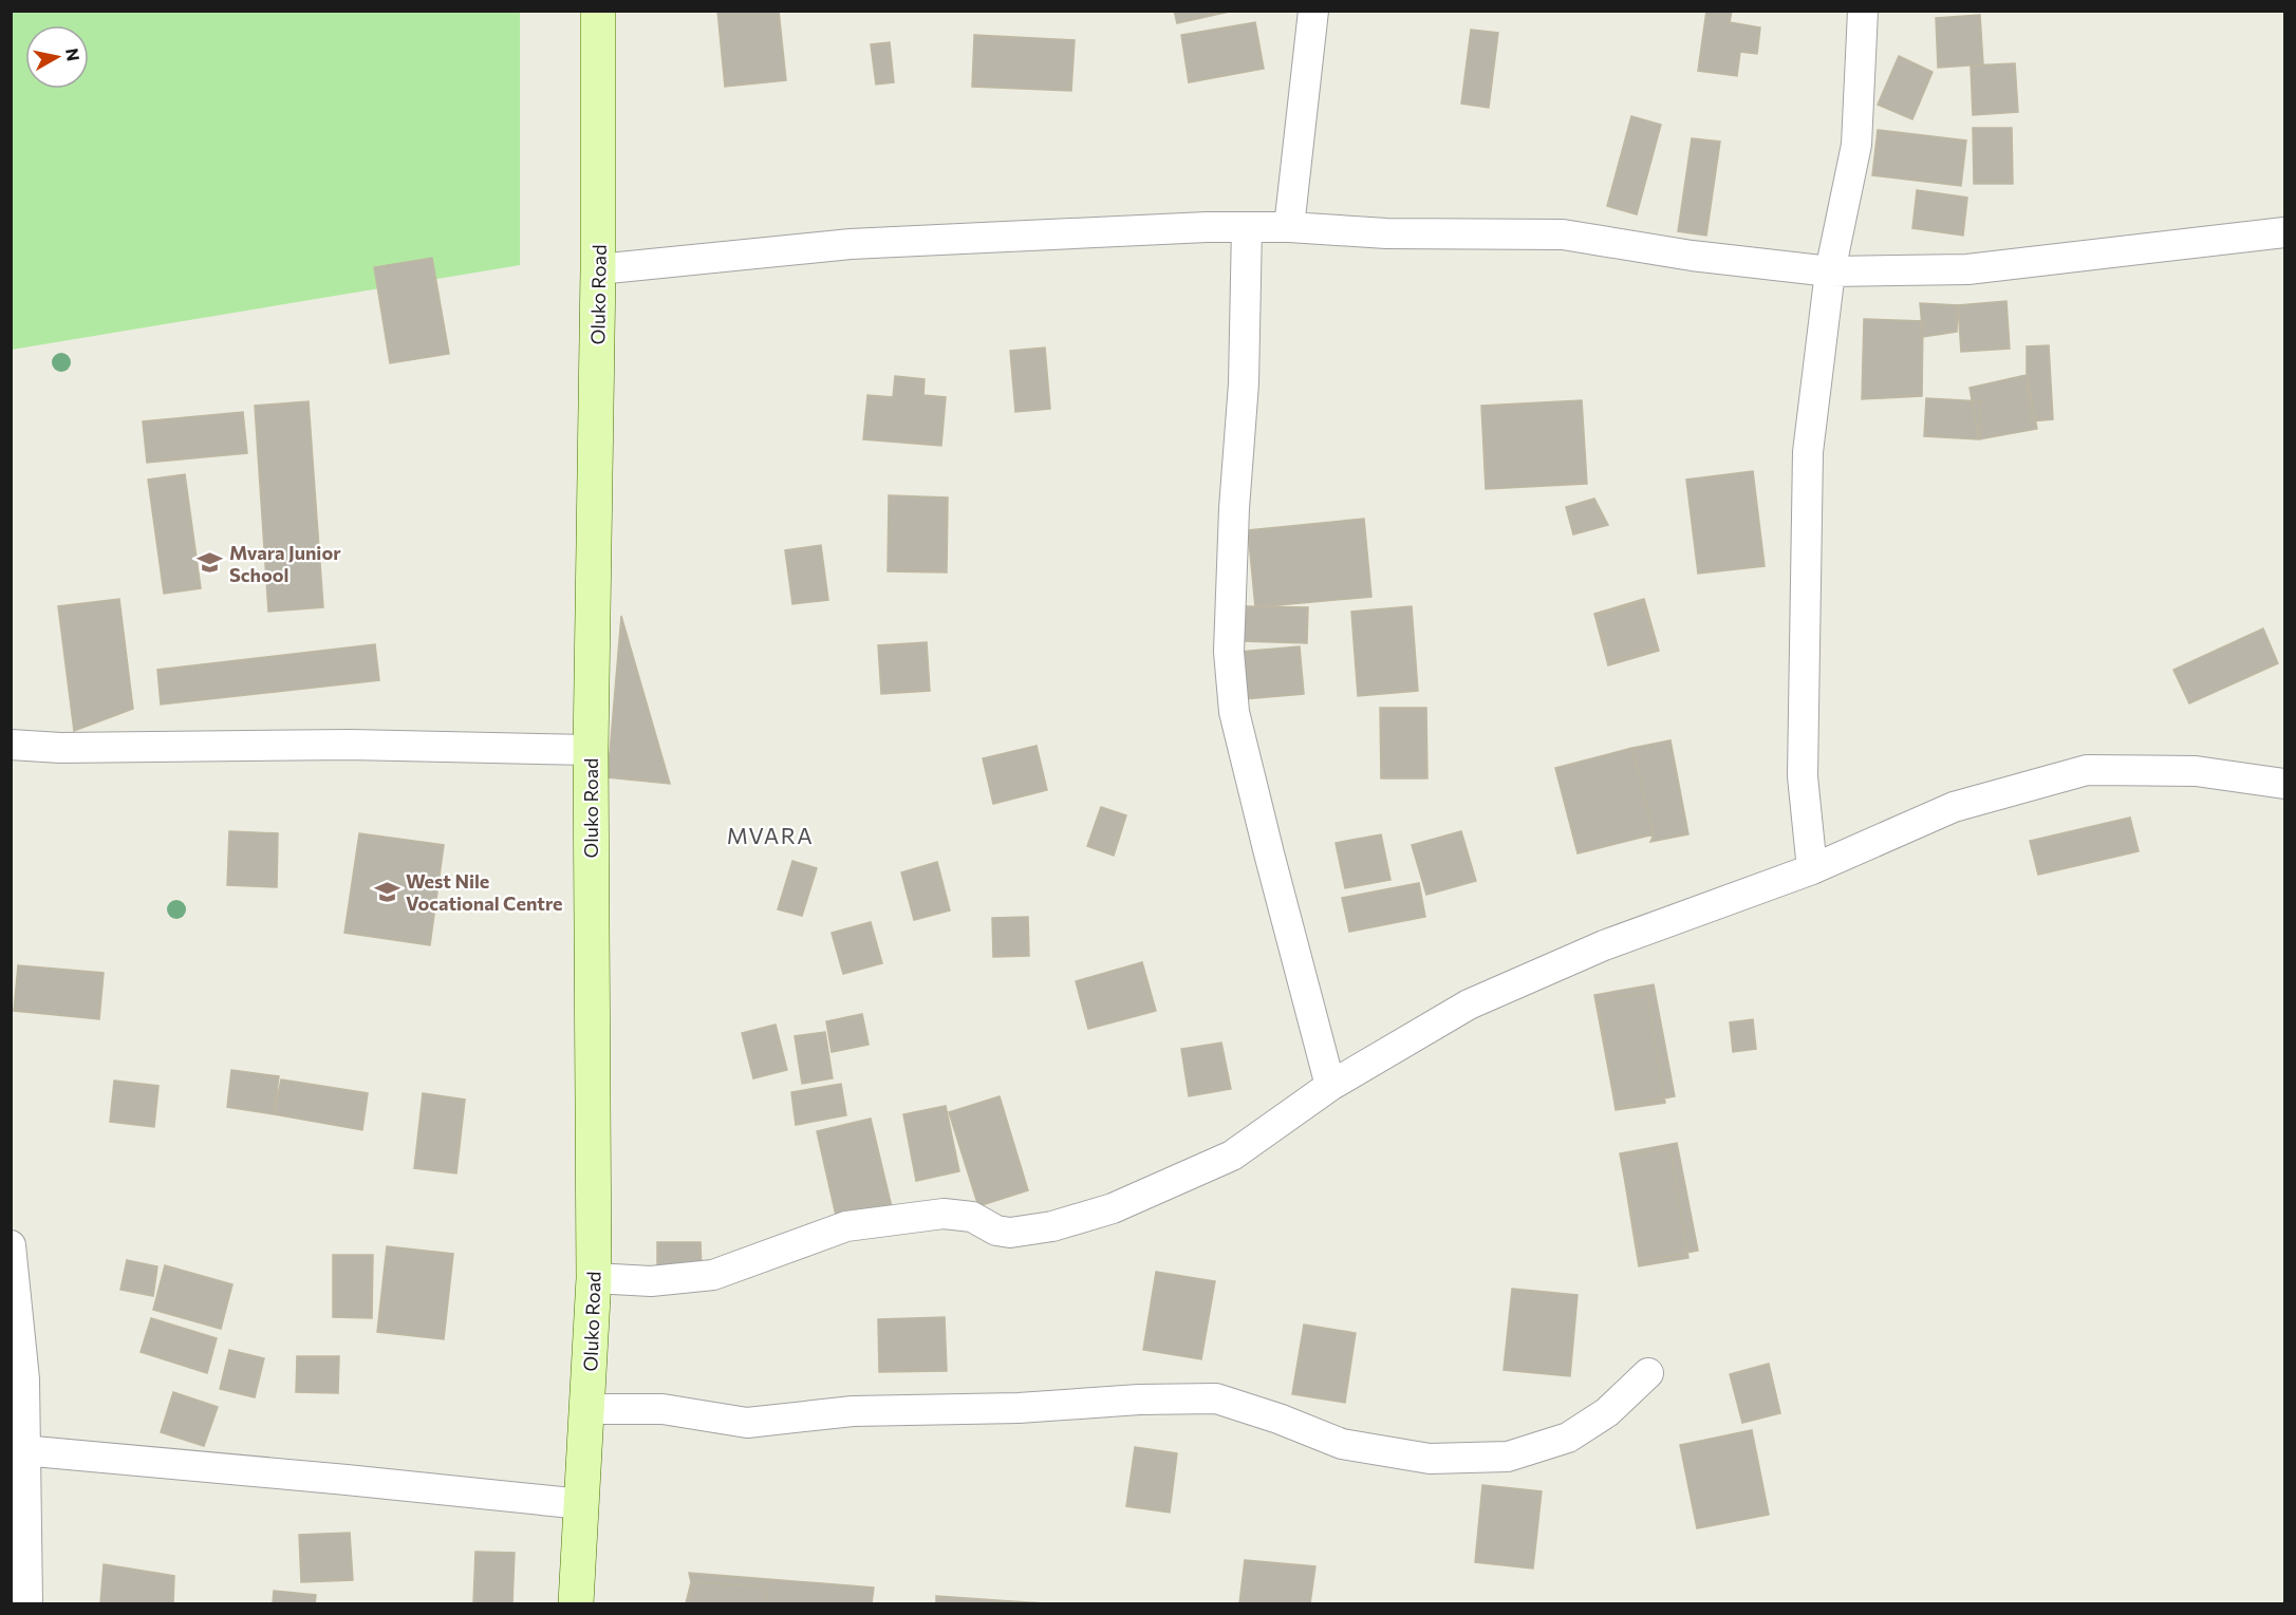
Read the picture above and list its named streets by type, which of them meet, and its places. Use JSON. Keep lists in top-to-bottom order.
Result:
{
  "streets": {
    "main road": ["Oluko Road"]
  },
  "districts": ["MVARA"],
  "places": {
    "school or university": ["Mvara Junior School", "West Nile Vocational Centre"]
  },
  "north": "right"
}
